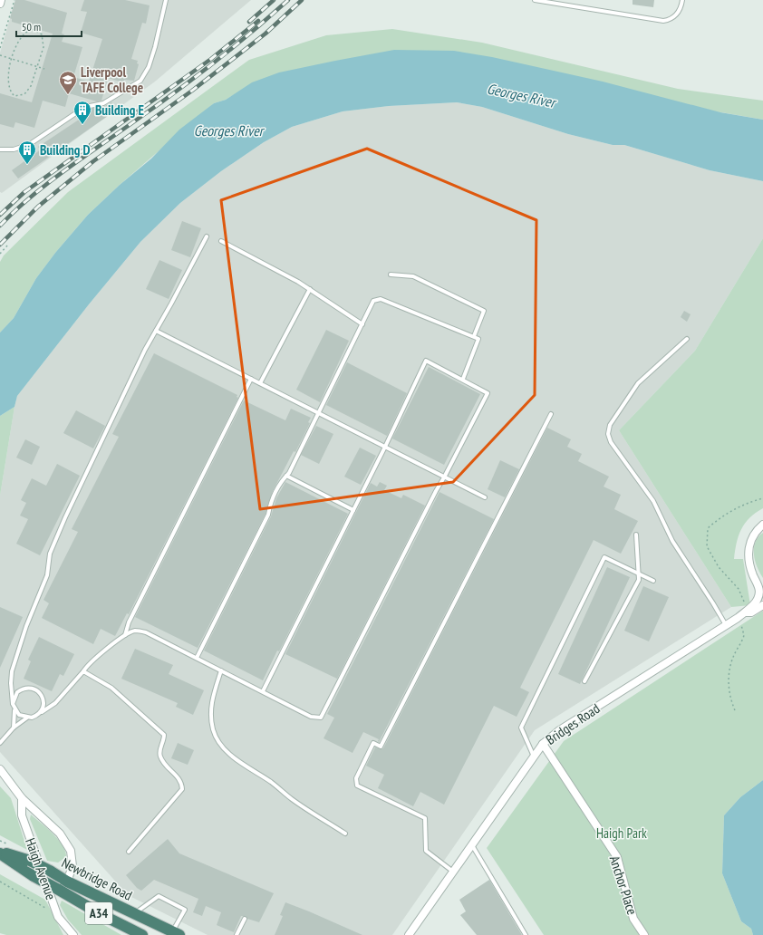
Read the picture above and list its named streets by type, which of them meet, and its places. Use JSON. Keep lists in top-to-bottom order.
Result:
{
  "streets": {
    "highway": ["Newbridge Road", "A34"],
    "street": ["Bridges Road", "Haigh Avenue", "Anchor Place"]
  },
  "crossings": [
    ["Bridges Road", "Anchor Place"],
    ["Haigh Avenue", "Newbridge Road"]
  ],
  "water": ["Georges River"],
  "parks": ["Haigh Park"],
  "places": {
    "school or university": ["Liverpool TAFE College"],
    "building": ["Building E", "Building D"]
  },
  "scale_bar": "50 m"
}
